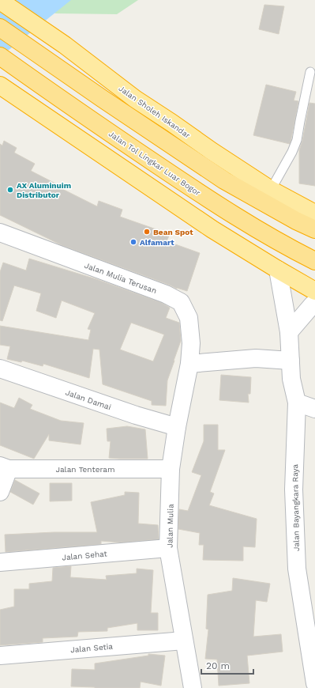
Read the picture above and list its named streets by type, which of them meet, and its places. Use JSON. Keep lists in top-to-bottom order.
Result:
{
  "streets": {
    "highway": ["Jalan Sholeh Iskandar", "Jalan Tol Lingkar Luar Bogor"],
    "street": [
      "Jalan Mulia Terusan",
      "Jalan Damai",
      "Jalan Tenteram",
      "Jalan Bayangkara Raya",
      "Jalan Mulia",
      "Jalan Sehat",
      "Jalan Setia"
    ]
  },
  "crossings": [
    ["Jalan Mulia Terusan", "Jalan Mulia"],
    ["Jalan Damai", "Jalan Mulia"],
    ["Jalan Tenteram", "Jalan Mulia"],
    ["Jalan Mulia", "Jalan Sehat"],
    ["Jalan Mulia", "Jalan Setia"]
  ],
  "places": ["AX Aluminuim Distributor", "Bean Spot", "Alfamart"],
  "scale_bar": "20 m"
}
